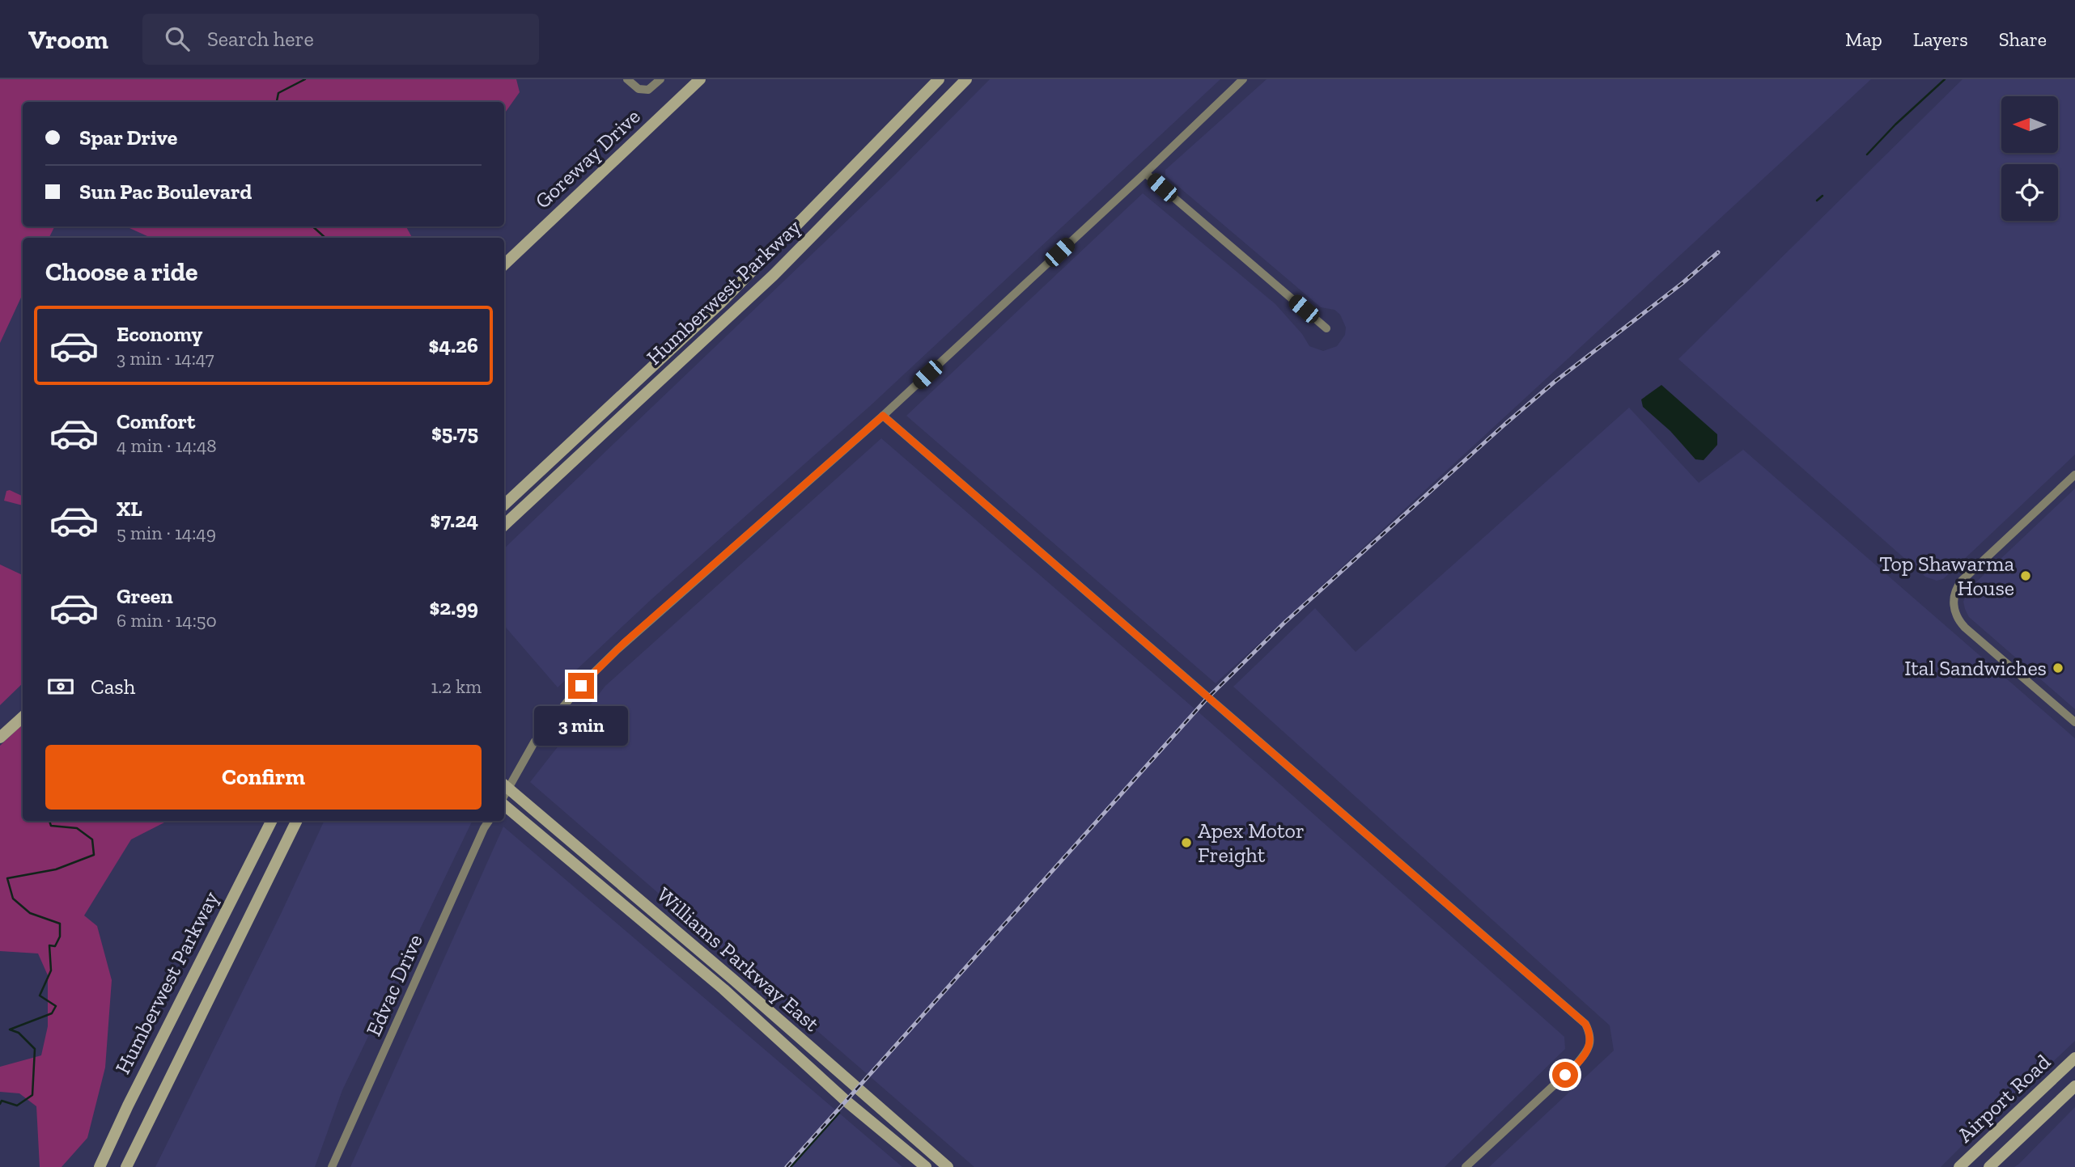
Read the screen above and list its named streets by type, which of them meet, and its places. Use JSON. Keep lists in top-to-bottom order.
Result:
{
  "streets": {
    "main road": [
      "Goreway Drive",
      "Humberwest Parkway",
      "Williams Parkway East",
      "Airport Road"
    ],
    "street": ["Edvac Drive"]
  },
  "places": ["Top Shawarma House", "Ital Sandwiches", "Apex Motor Freight"],
  "north": "left",
  "page": {
    "header": "Vroom",
    "search": "Search here",
    "nav": ["Map", "Layers", "Share"],
    "banner": ["Spar Drive", "Sun Pac Boulevard"],
    "heading": "Choose a ride",
    "list": [
      {
        "name": "Economy",
        "note": "3 min · 14:47",
        "value": "$4.26"
      },
      {
        "name": "Comfort",
        "note": "4 min · 14:48",
        "value": "$5.75"
      },
      {
        "name": "XL",
        "note": "5 min · 14:49",
        "value": "$7.24"
      },
      {
        "name": "Green",
        "note": "6 min · 14:50",
        "value": "$2.99"
      }
    ],
    "pay": ["Cash", "1.2 km"],
    "bubble": "3 min",
    "buttons": "Confirm"
  }
}
